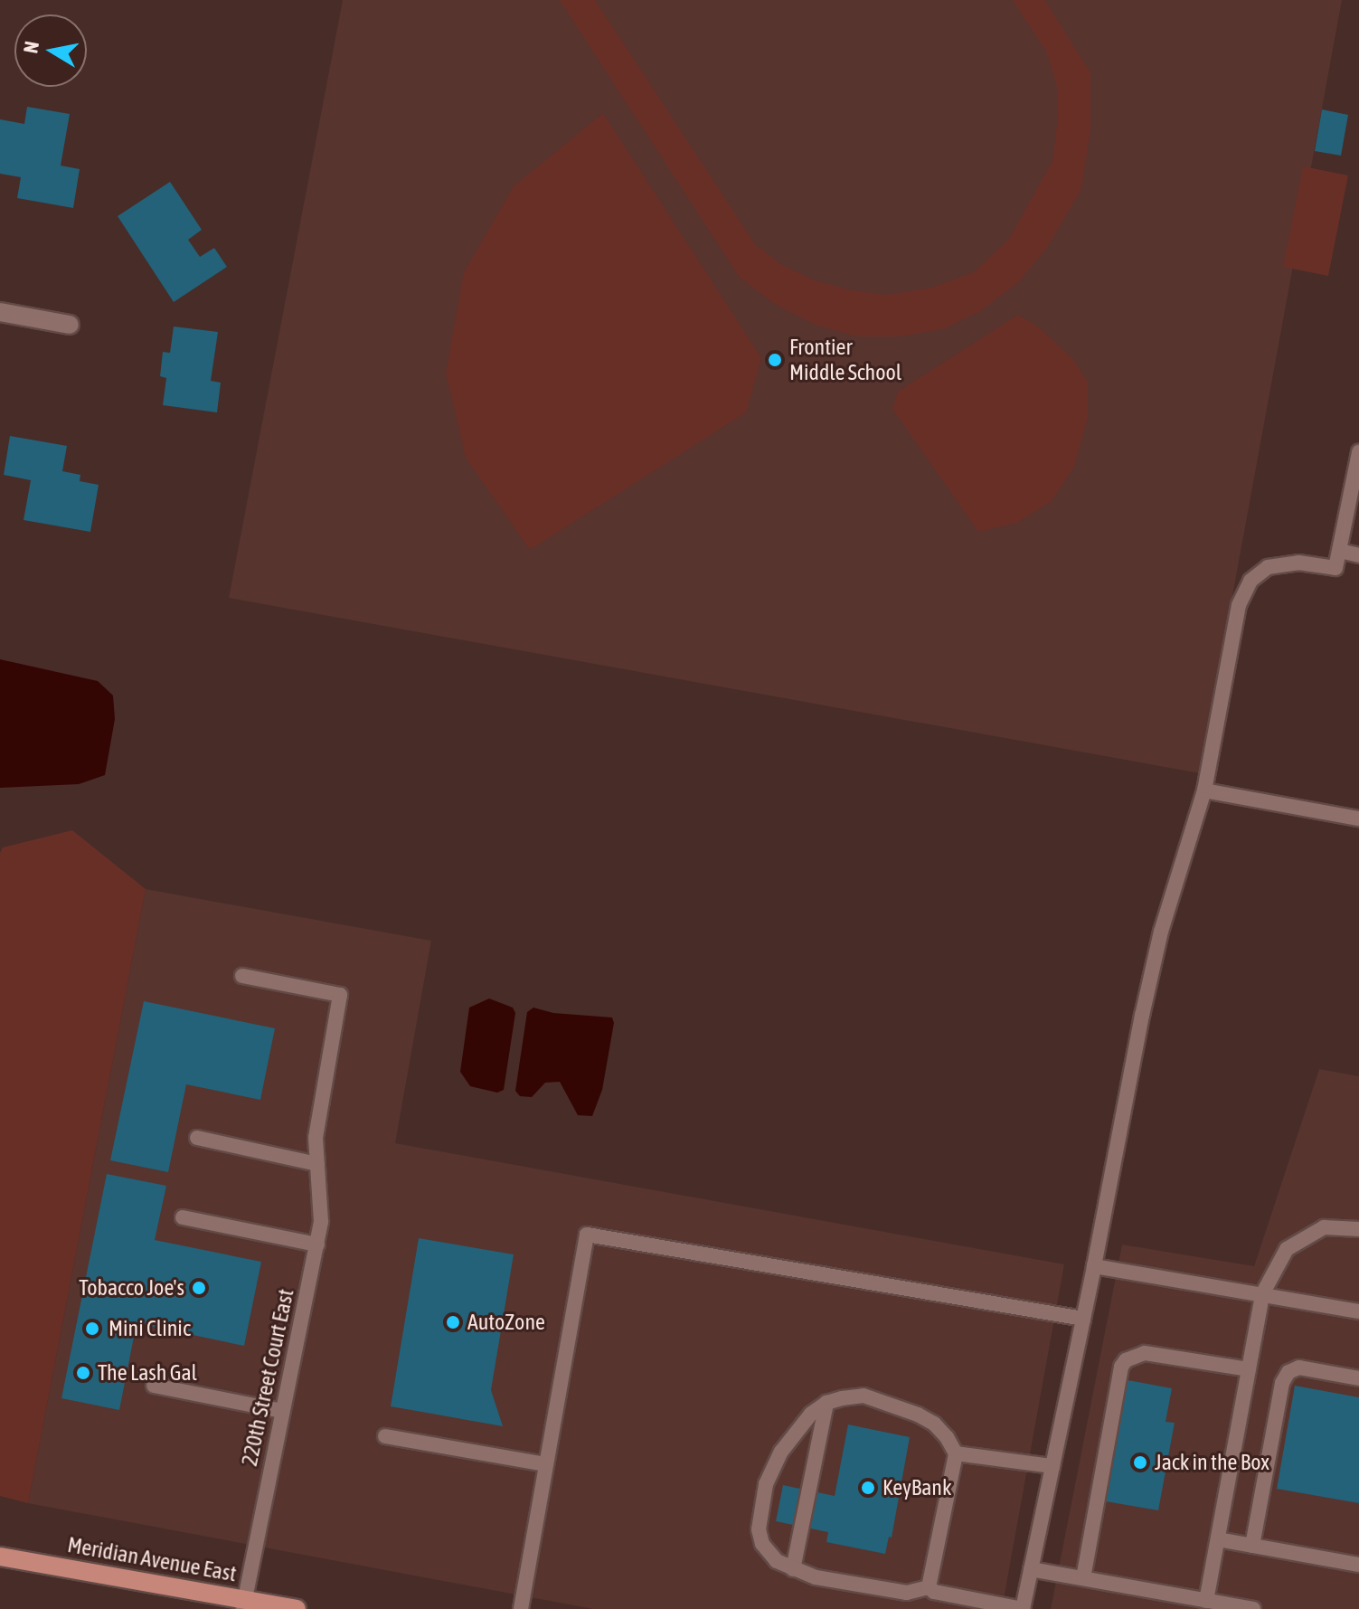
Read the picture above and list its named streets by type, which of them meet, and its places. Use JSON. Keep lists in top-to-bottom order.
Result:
{
  "streets": {
    "main road": ["Meridian Avenue East"],
    "lane": ["220th Street Court East"]
  },
  "crossings": [
    ["220th Street Court East", "Meridian Avenue East"]
  ],
  "places": [
    "Frontier Middle School",
    "Tobacco Joe's",
    "AutoZone",
    "Mini Clinic",
    "The Lash Gal",
    "Jack in the Box",
    "KeyBank"
  ],
  "north": "left"
}
